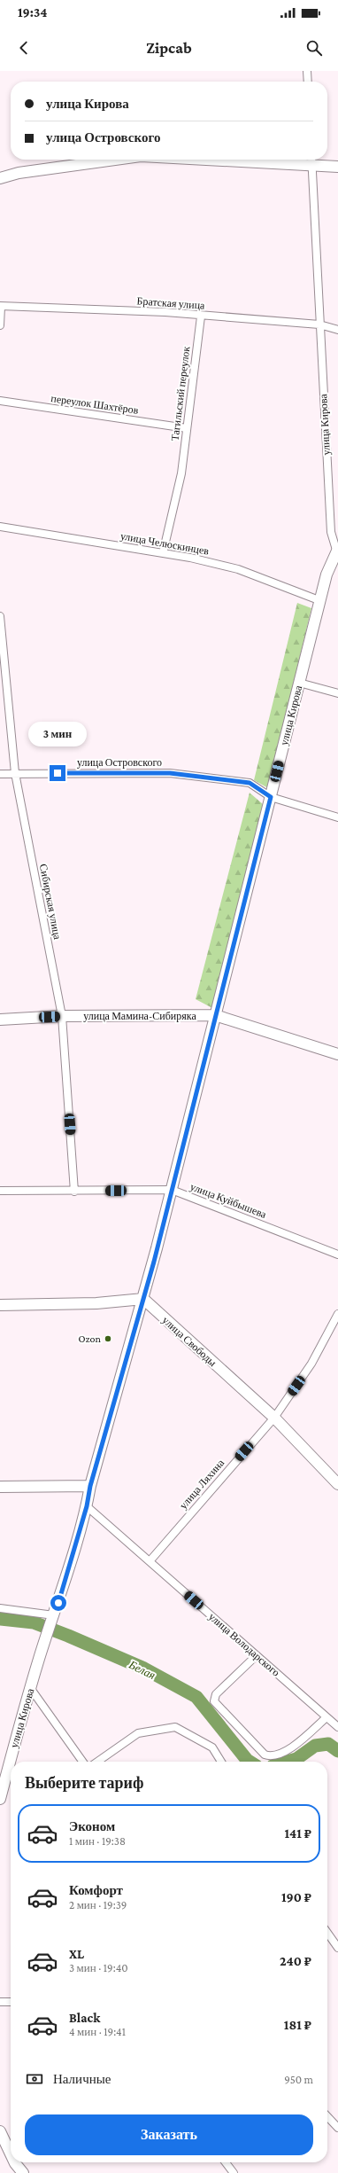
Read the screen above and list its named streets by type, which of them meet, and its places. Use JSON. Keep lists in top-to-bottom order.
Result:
{
  "streets": {
    "main road": ["улица Кирова", "улица Мамина-Сибиряка", "улица Свободы"],
    "street": [
      "Братская улица",
      "Тагильский переулок",
      "переулок Шахтёров",
      "улица Челюскинцев",
      "улица Островского",
      "Сибирская улица",
      "улица Куйбышева",
      "улица Ляхина",
      "улица Володарского"
    ]
  },
  "crossings": [
    ["Братская улица", "Тагильский переулок"],
    ["Братская улица", "улица Кирова"],
    ["Тагильский переулок", "переулок Шахтёров"],
    ["Тагильский переулок", "улица Челюскинцев"],
    ["улица Кирова", "улица Челюскинцев"],
    ["улица Кирова", "улица Островского"],
    ["улица Кирова", "улица Мамина-Сибиряка"],
    ["улица Кирова", "улица Куйбышева"],
    ["улица Кирова", "улица Свободы"],
    ["улица Кирова", "улица Володарского"],
    ["улица Островского", "Сибирская улица"],
    ["Сибирская улица", "улица Мамина-Сибиряка"],
    ["Сибирская улица", "улица Куйбышева"],
    ["улица Свободы", "улица Ляхина"],
    ["улица Ляхина", "улица Володарского"]
  ],
  "water": ["Белая"],
  "places": ["Ozon"],
  "page": {
    "status": "19:34",
    "header": "Zipcab",
    "banner": ["улица Кирова", "улица Островского"],
    "bubble": "3 мин",
    "heading": "Выберите тариф",
    "list": [
      {
        "name": "Эконом",
        "note": "1 мин · 19:38",
        "value": "141 ₽"
      },
      {
        "name": "Комфорт",
        "note": "2 мин · 19:39",
        "value": "190 ₽"
      },
      {
        "name": "XL",
        "note": "3 мин · 19:40",
        "value": "240 ₽"
      },
      {
        "name": "Black",
        "note": "4 мин · 19:41",
        "value": "181 ₽"
      }
    ],
    "pay": ["Наличные", "950 m"],
    "buttons": "Заказать"
  }
}
